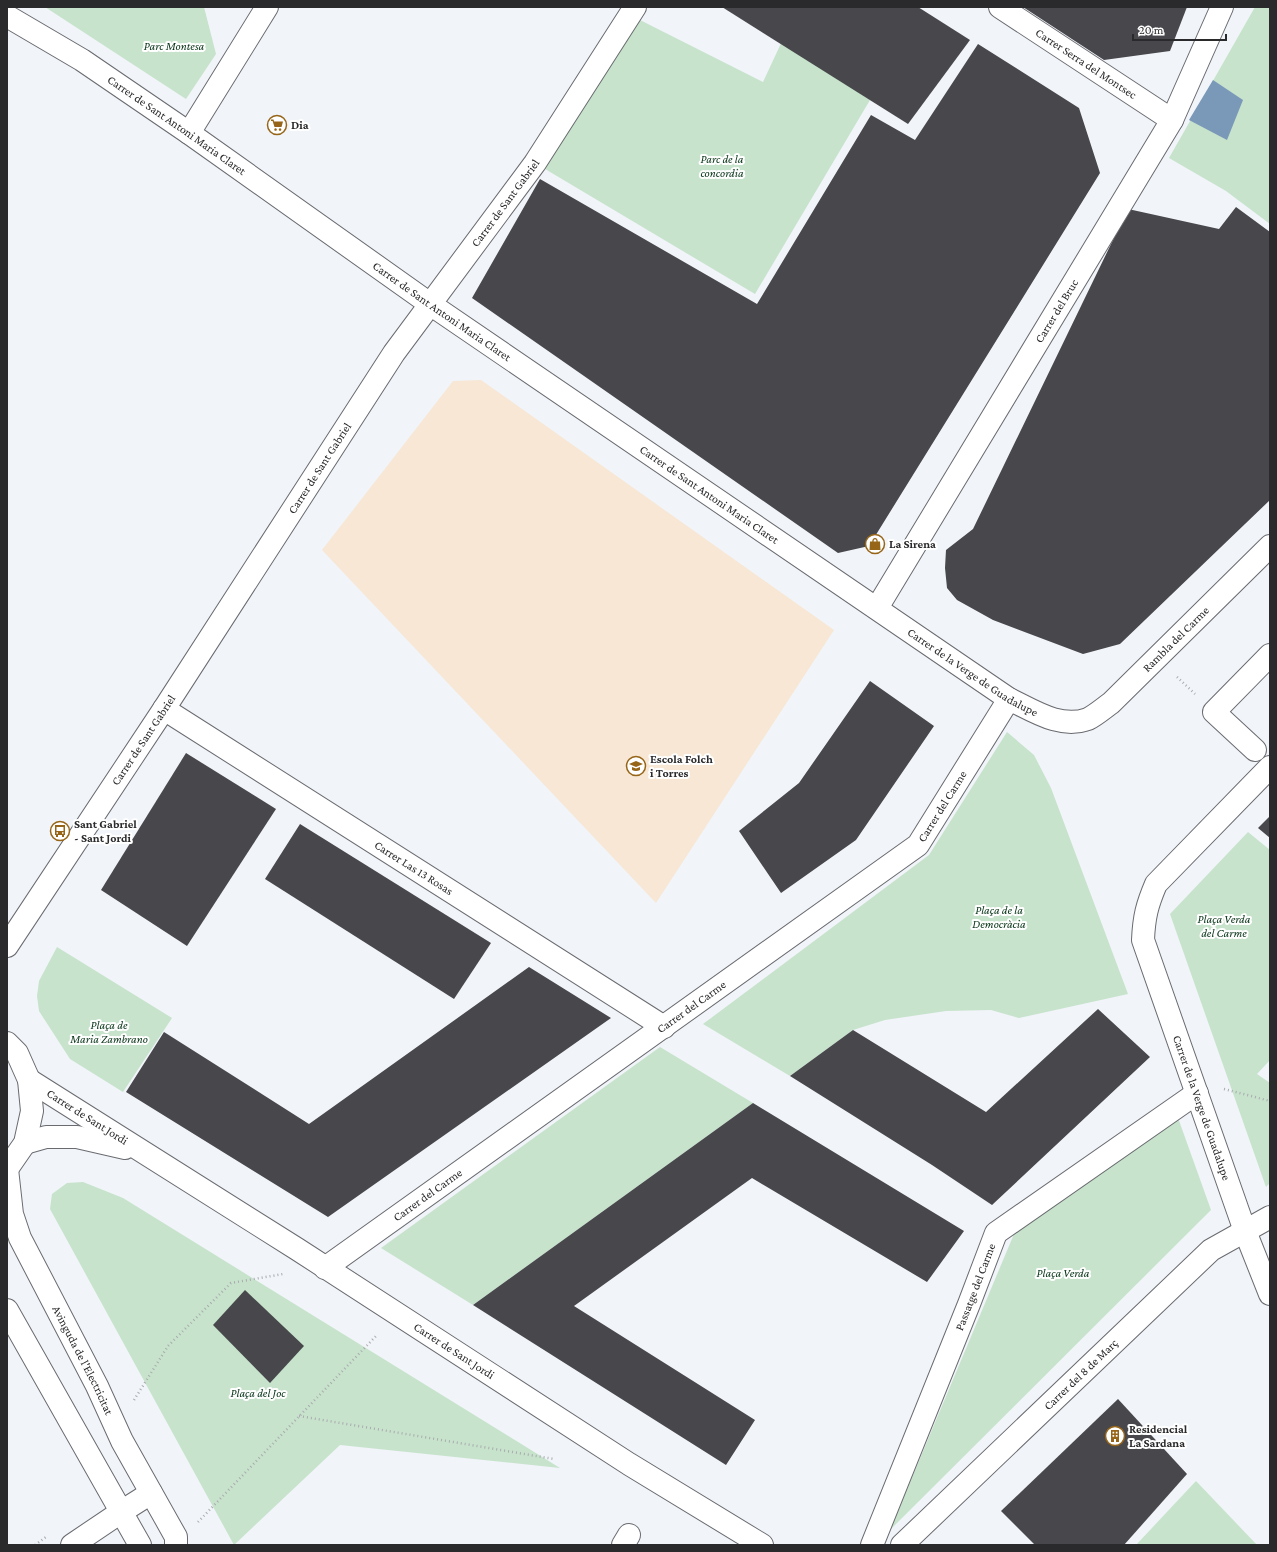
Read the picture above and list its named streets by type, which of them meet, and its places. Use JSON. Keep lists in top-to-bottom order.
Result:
{
  "streets": {
    "street": [
      "Carrer Serra del Montsec",
      "Carrer de Sant Antoni Maria Claret",
      "Carrer de Sant Gabriel",
      "Carrer del Bruc",
      "Rambla del Carme",
      "Carrer de la Verge de Guadalupe",
      "Carrer del Carme",
      "Carrer Las 13 Rosas",
      "Carrer de Sant Jordi",
      "Passatge del Carme",
      "Avinguda de l'Electricitat",
      "Carrer del 8 de Març"
    ]
  },
  "crossings": [
    ["Carrer Serra del Montsec", "Carrer del Bruc"],
    ["Carrer de Sant Antoni Maria Claret", "Carrer de Sant Gabriel"],
    ["Carrer de Sant Antoni Maria Claret", "Carrer del Bruc"],
    ["Carrer de Sant Antoni Maria Claret", "Carrer de la Verge de Guadalupe"],
    ["Carrer de Sant Gabriel", "Carrer Las 13 Rosas"],
    ["Carrer del Bruc", "Carrer de la Verge de Guadalupe"],
    ["Rambla del Carme", "Carrer de la Verge de Guadalupe"],
    ["Carrer de la Verge de Guadalupe", "Carrer del Carme"],
    ["Carrer de la Verge de Guadalupe", "Passatge del Carme"],
    ["Carrer de la Verge de Guadalupe", "Carrer del 8 de Març"],
    ["Carrer del Carme", "Carrer Las 13 Rosas"],
    ["Carrer del Carme", "Carrer de Sant Jordi"]
  ],
  "parks": [
    "Parc Montesa",
    "Parc de la concordia",
    "Plaça de la Democràcia",
    "Plaça Verda del Carme",
    "Plaça de Maria Zambrano",
    "Plaça Verda",
    "Plaça del Joc"
  ],
  "places": {
    "supermarket": ["Dia"],
    "shop": ["La Sirena"],
    "school or university": ["Escola Folch i Torres"],
    "bus stop": ["Sant Gabriel - Sant Jordi"],
    "building": ["Residencial La Sardana"]
  },
  "scale_bar": "20 m"
}
